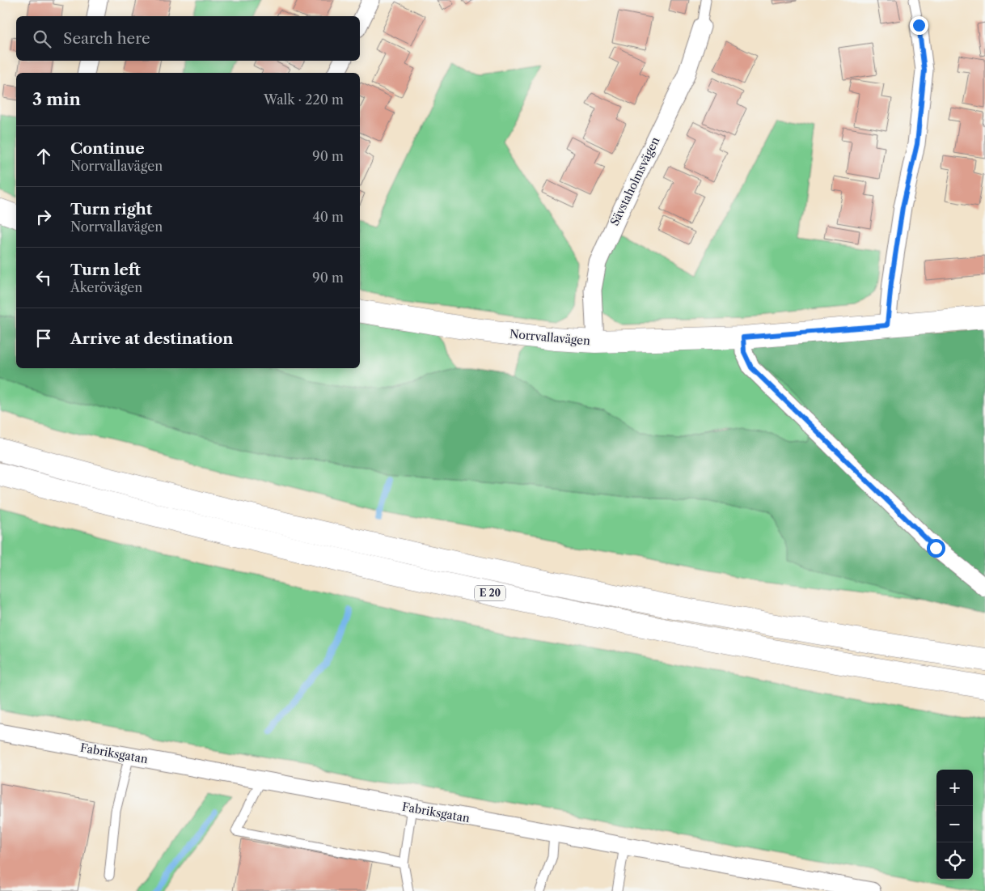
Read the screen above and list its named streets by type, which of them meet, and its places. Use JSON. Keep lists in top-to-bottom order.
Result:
{
  "streets": {
    "main road": ["Norrvallavägen", "E 20"],
    "street": ["Sävstaholmsvägen", "Fabriksgatan"]
  },
  "crossings": [
    ["Sävstaholmsvägen", "Norrvallavägen"]
  ],
  "page": {
    "search": "Search here",
    "heading": ["3 min", "Walk · 220 m"],
    "list": [
      ["Continue", "Norrvallavägen", "90 m"],
      ["Turn right", "Norrvallavägen", "40 m"],
      ["Turn left", "Åkerövägen", "90 m"],
      "Arrive at destination"
    ],
    "map_buttons": ["+", "−"]
  }
}
